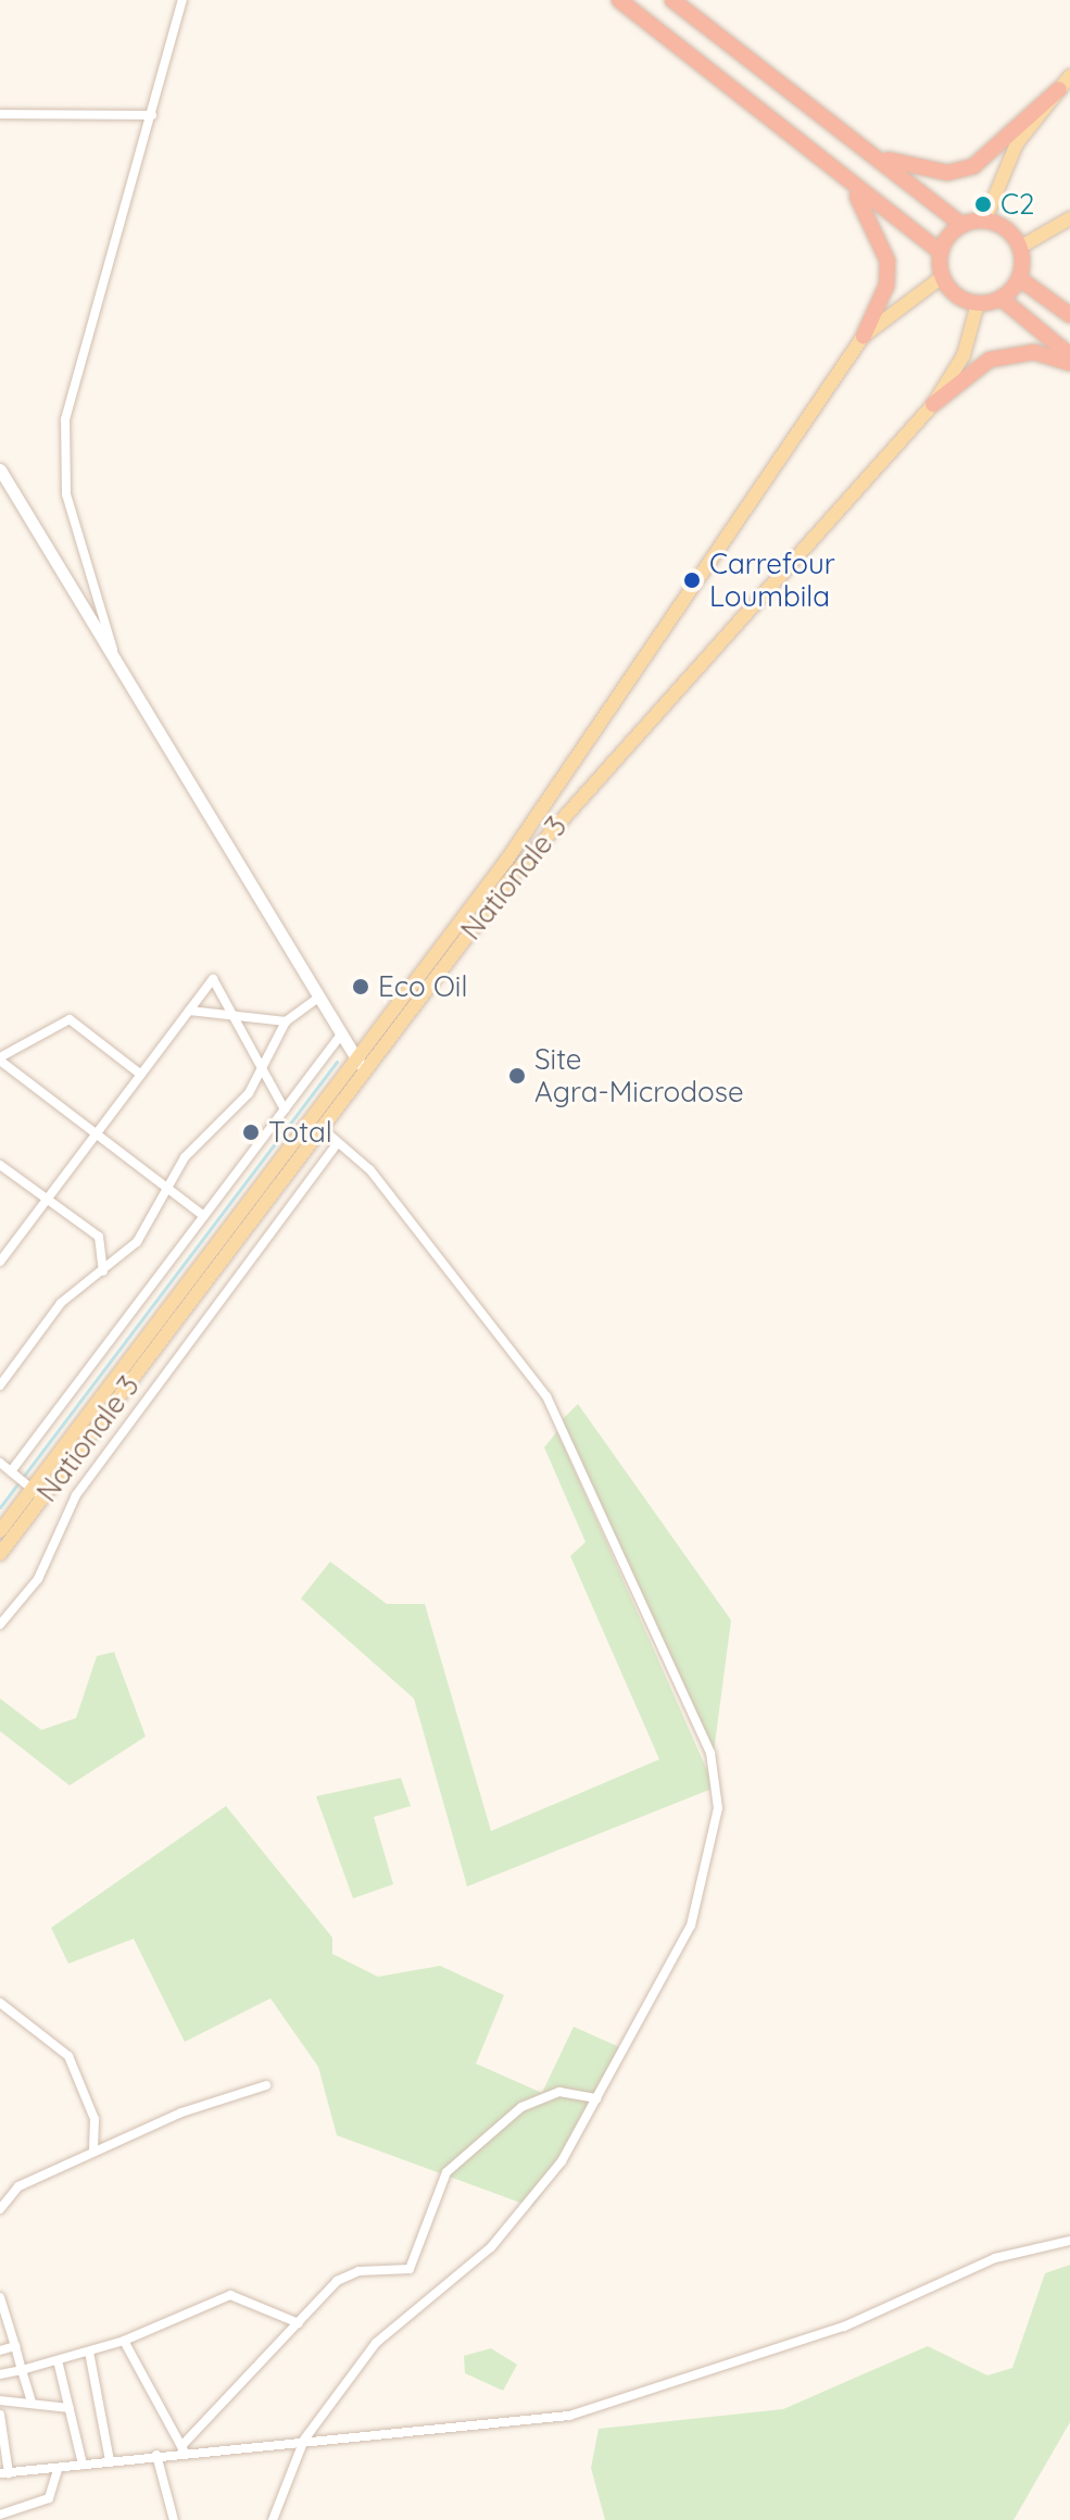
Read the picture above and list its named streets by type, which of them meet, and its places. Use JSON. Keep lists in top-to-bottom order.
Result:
{
  "streets": {
    "main road": ["Nationale 3"]
  },
  "places": [
    "C2",
    "Carrefour Loumbila",
    "Eco Oil",
    "Site Agra-Microdose",
    "Total"
  ]
}
